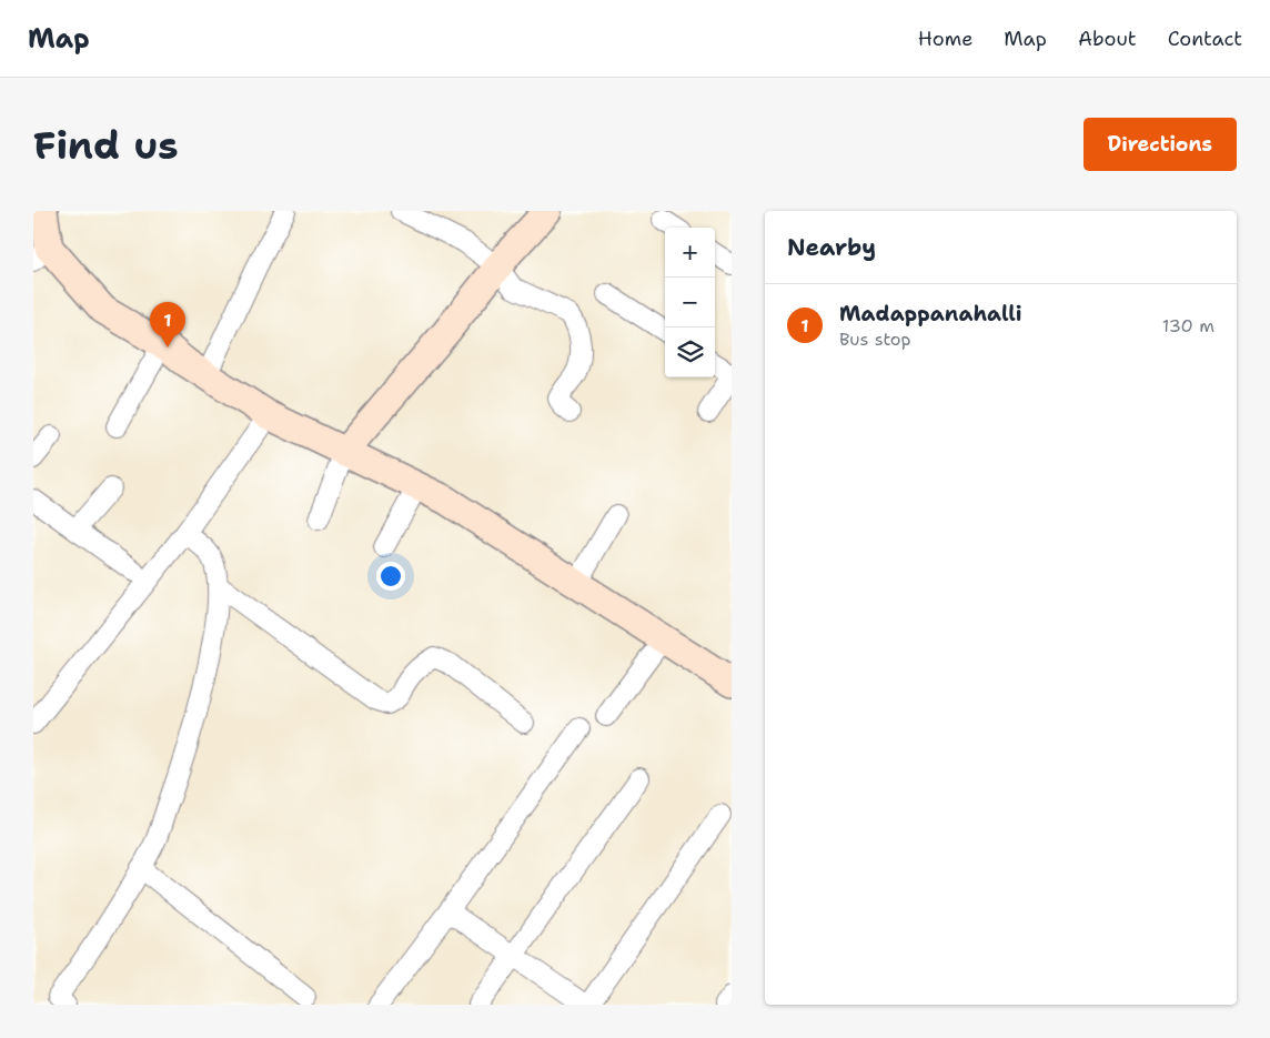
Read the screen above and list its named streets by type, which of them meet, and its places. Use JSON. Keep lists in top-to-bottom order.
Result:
{
  "page": {
    "header": "Map",
    "nav": [
      "Home",
      "Map",
      "About",
      "Contact"
    ],
    "buttons": "Directions",
    "title": "Find us",
    "heading": "Nearby",
    "map_buttons": ["+", "−"],
    "list": [
      {
        "mark": "1",
        "name": "Madappanahalli",
        "note": "Bus stop",
        "value": "130 m"
      }
    ],
    "pins": "1"
  }
}
